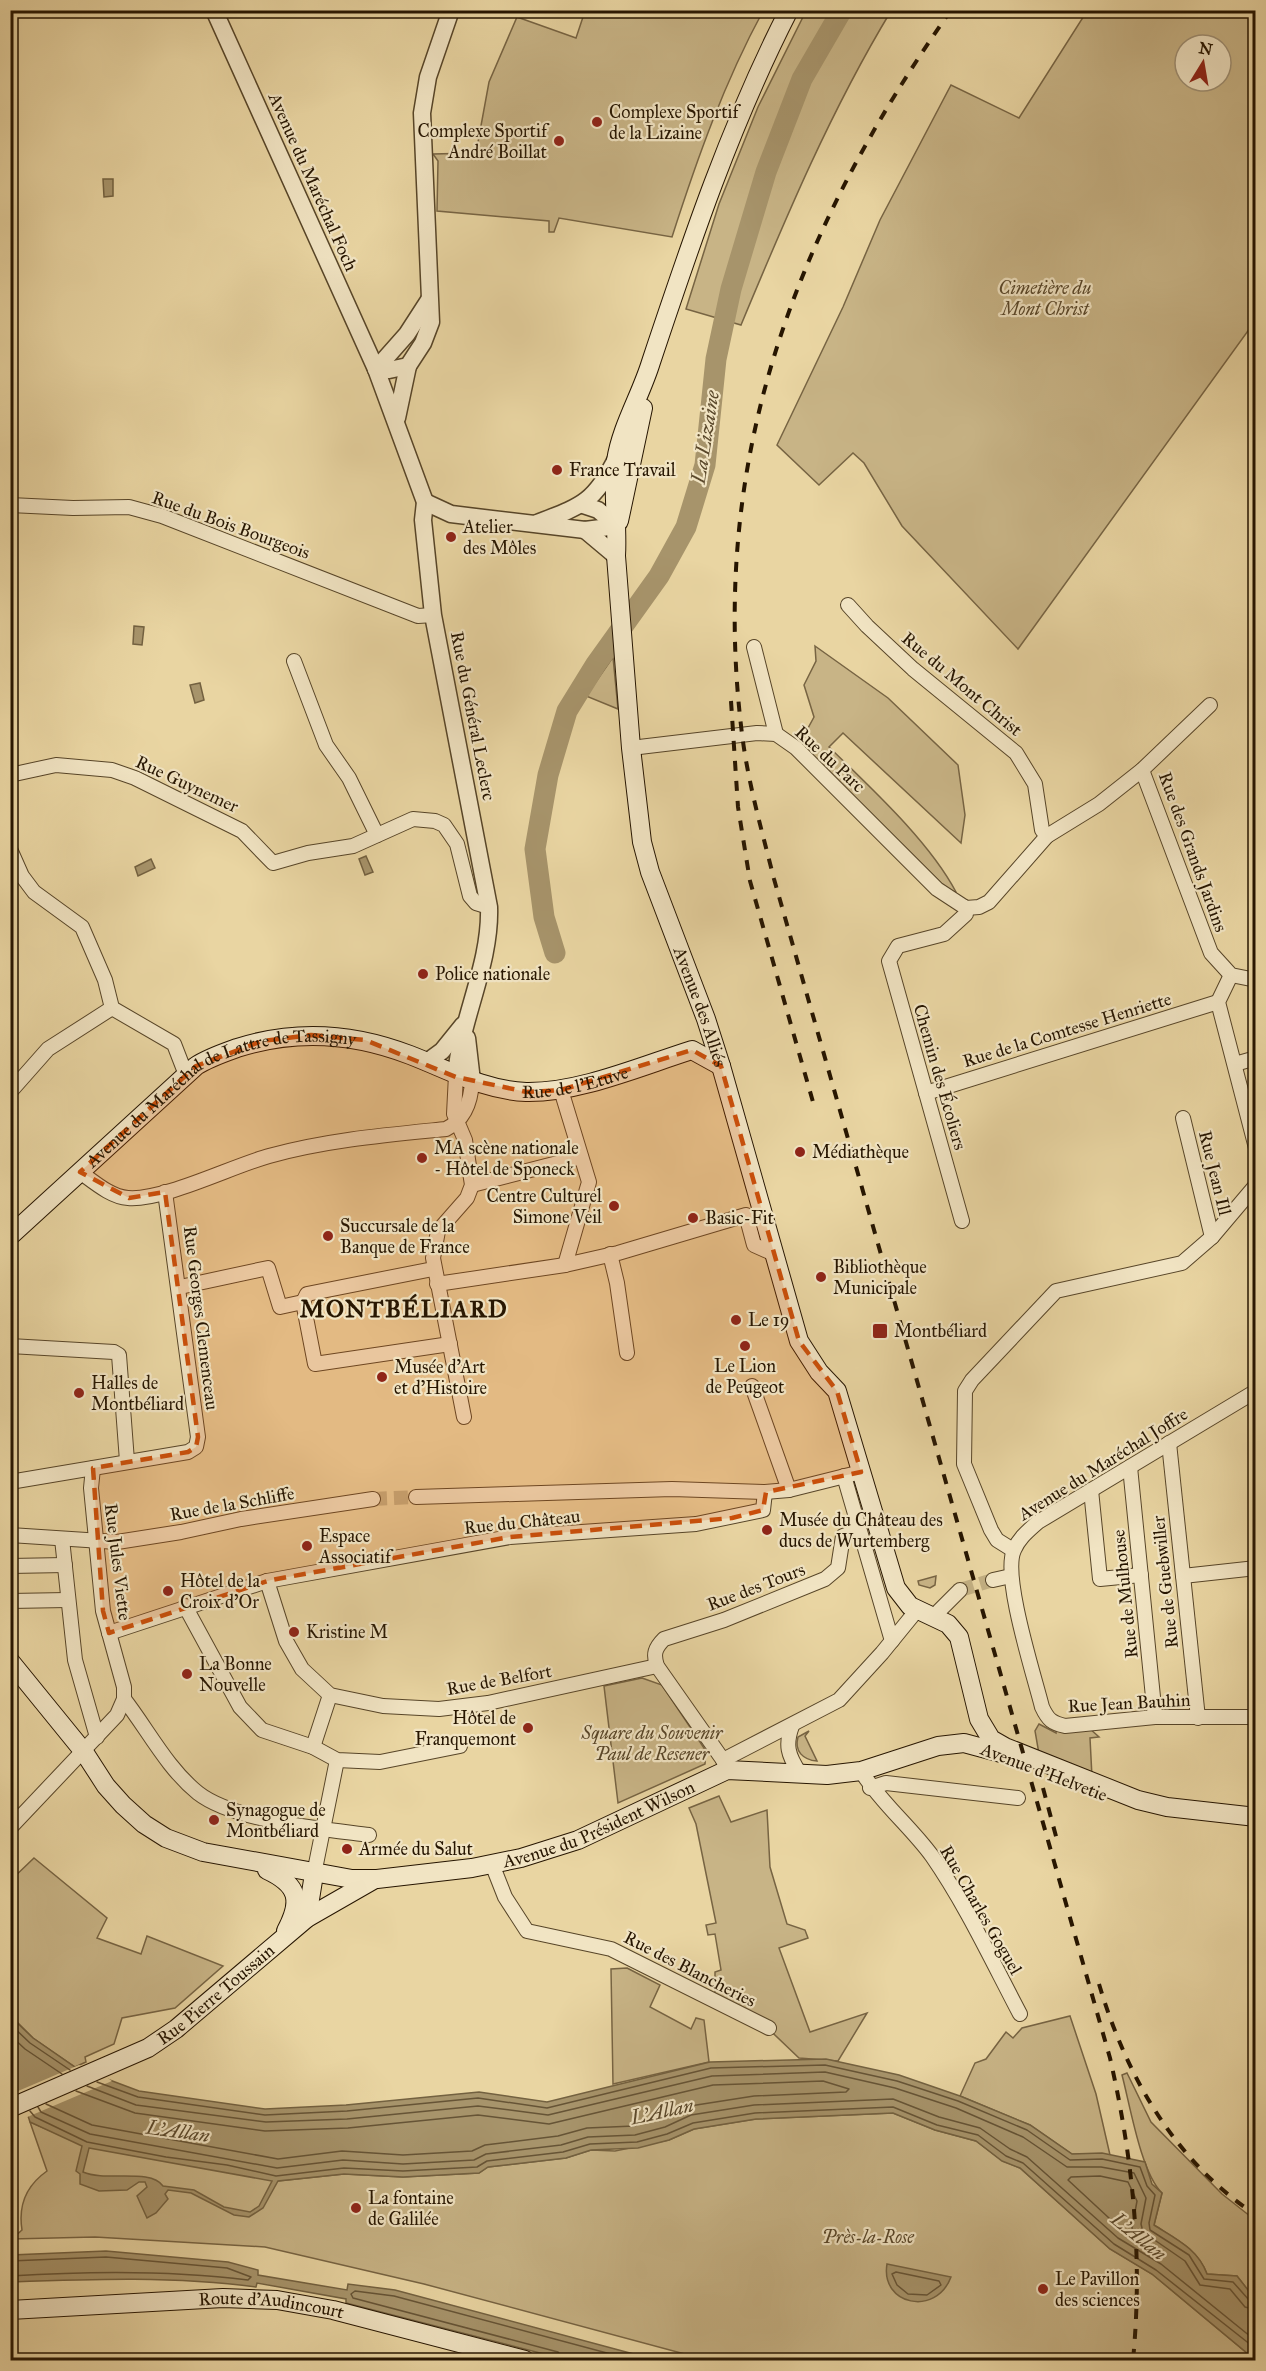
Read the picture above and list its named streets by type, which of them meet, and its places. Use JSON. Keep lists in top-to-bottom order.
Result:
{
  "streets": {
    "main road": [
      "Avenue des Alliés",
      "Rue de l'Etuve",
      "Avenue du Maréchal de Lattre de Tassigny",
      "Avenue d'Helvetie",
      "Avenue du Président Wilson",
      "Rue Pierre Toussain",
      "Route d'Audincourt"
    ],
    "street": [
      "Avenue du Maréchal Foch",
      "Rue du Bois Bourgeois",
      "Rue du Mont Christ",
      "Rue du Général Leclerc",
      "Rue du Parc",
      "Rue Guynemer",
      "Rue des Grands Jardins",
      "Rue de la Comtesse Henriette",
      "Chemin des Écoliers",
      "Rue Jean Ill",
      "Rue Georges Clemenceau",
      "Avenue du Maréchal Joffre",
      "Rue de la Schliffe",
      "Rue du Château",
      "Rue Jules Viette",
      "Rue de Guebwiller",
      "Rue des Tours",
      "Rue de Mulhouse",
      "Rue de Belfort",
      "Rue Jean Bauhin",
      "Rue Charles Goguel",
      "Rue des Blancheries"
    ]
  },
  "crossings": [
    ["Avenue du Maréchal Foch", "Rue du Général Leclerc"],
    ["Rue du Bois Bourgeois", "Rue du Général Leclerc"],
    ["Rue du Général Leclerc", "Rue Guynemer"],
    ["Rue du Général Leclerc", "Rue de l'Etuve"],
    ["Rue du Général Leclerc", "Avenue du Maréchal de Lattre de Tassigny"],
    ["Rue du Parc", "Avenue des Alliés"],
    ["Rue du Parc", "Chemin des Écoliers"],
    ["Avenue des Alliés", "Avenue d'Helvetie"],
    ["Rue de la Comtesse Henriette", "Chemin des Écoliers"],
    ["Rue de l'Etuve", "Avenue du Maréchal de Lattre de Tassigny"],
    ["Avenue du Maréchal Joffre", "Rue de Guebwiller"],
    ["Avenue du Maréchal Joffre", "Rue de Mulhouse"],
    ["Rue de la Schliffe", "Rue Jules Viette"],
    ["Rue de Guebwiller", "Rue Jean Bauhin"],
    ["Rue des Tours", "Rue de Belfort"],
    ["Rue de Mulhouse", "Rue Jean Bauhin"],
    ["Avenue d'Helvetie", "Avenue du Président Wilson"],
    ["Avenue d'Helvetie", "Rue Charles Goguel"],
    ["Avenue du Président Wilson", "Rue des Blancheries"],
    ["Avenue du Président Wilson", "Rue Pierre Toussain"]
  ],
  "districts": ["MONTBÉLIARD"],
  "water": ["La Lizaine", "L'Allan"],
  "parks": ["Cimetière du Mont Christ", "Square du Souvenir Paul de Resener", "Près-la-Rose"],
  "places": {
    "other": [
      "Complexe Sportif de la Lizaine",
      "Complexe Sportif André Boillat",
      "France Travail",
      "Atelier des Môles",
      "Police nationale",
      "Médiathèque",
      "MA scène nationale - Hôtel de Sponeck",
      "Centre Culturel Simone Veil",
      "Basic-Fit",
      "Succursale de la Banque de France",
      "Bibliothèque Municipale",
      "Le 19",
      "Le Lion de Peugeot",
      "Musée d'Art et d'Histoire",
      "Halles de Montbéliard",
      "Musée du Château des ducs de Wurtemberg",
      "Espace Associatif",
      "Hôtel de la Croix d'Or",
      "Kristine M",
      "La Bonne Nouvelle",
      "Hôtel de Franquemont",
      "Synagogue de Montbéliard",
      "Armée du Salut",
      "La fontaine de Galilée",
      "Le Pavillon des sciences"
    ],
    "transit": ["Montbéliard"]
  },
  "north": "top"
}
